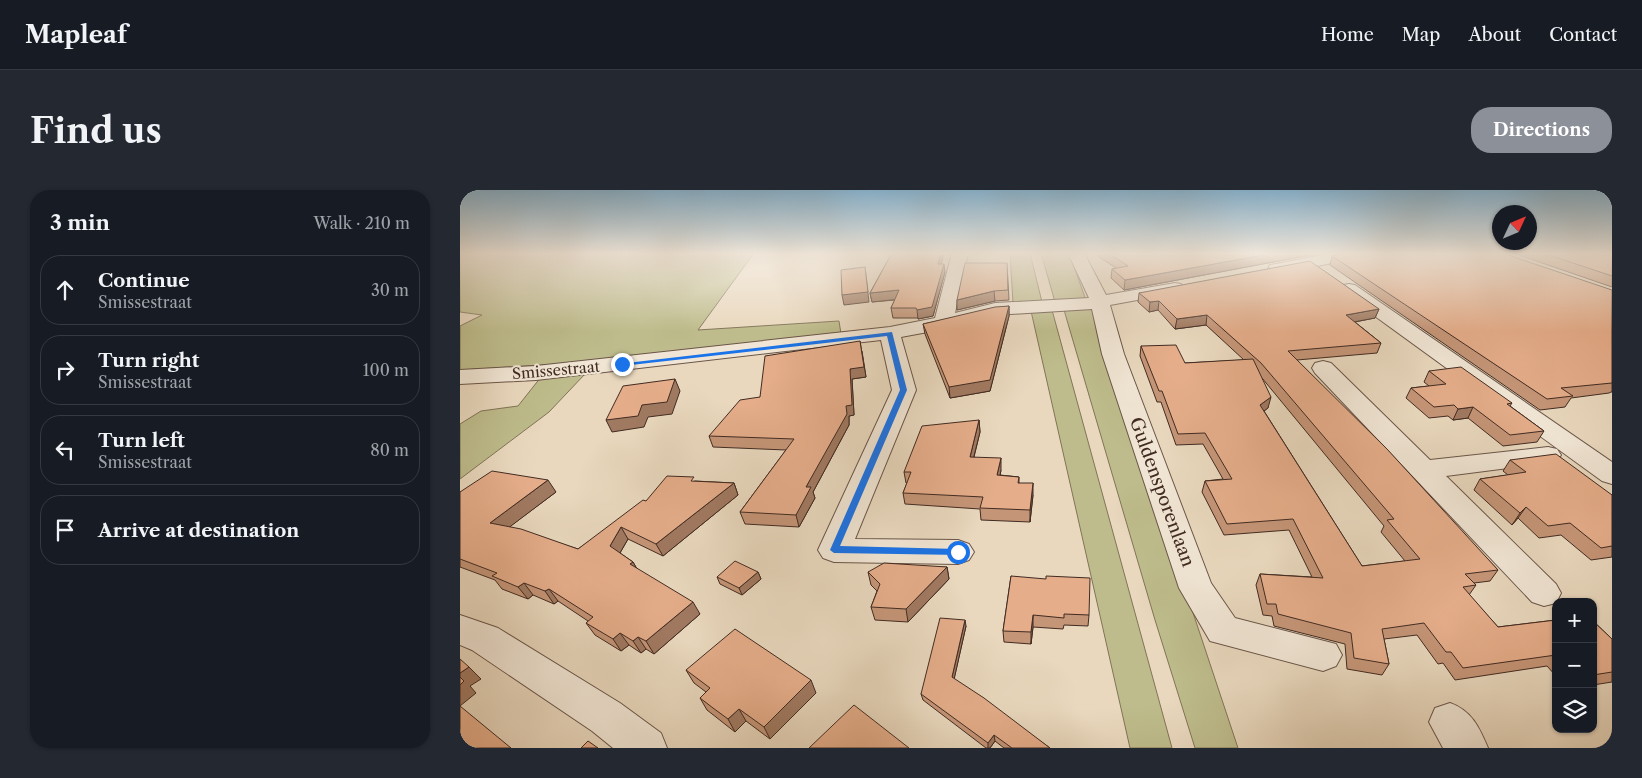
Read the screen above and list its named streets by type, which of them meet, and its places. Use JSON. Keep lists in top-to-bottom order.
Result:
{
  "streets": {
    "street": ["Smissestraat", "Guldensporenlaan"]
  },
  "crossings": [
    ["Smissestraat", "Guldensporenlaan"]
  ],
  "north": "top right",
  "page": {
    "header": "Mapleaf",
    "nav": [
      "Home",
      "Map",
      "About",
      "Contact"
    ],
    "buttons": "Directions",
    "title": "Find us",
    "heading": ["3 min", "Walk · 210 m"],
    "list": [
      ["Continue", "Smissestraat", "30 m"],
      ["Turn right", "Smissestraat", "100 m"],
      ["Turn left", "Smissestraat", "80 m"],
      "Arrive at destination"
    ],
    "map_buttons": ["+", "−"]
  }
}
